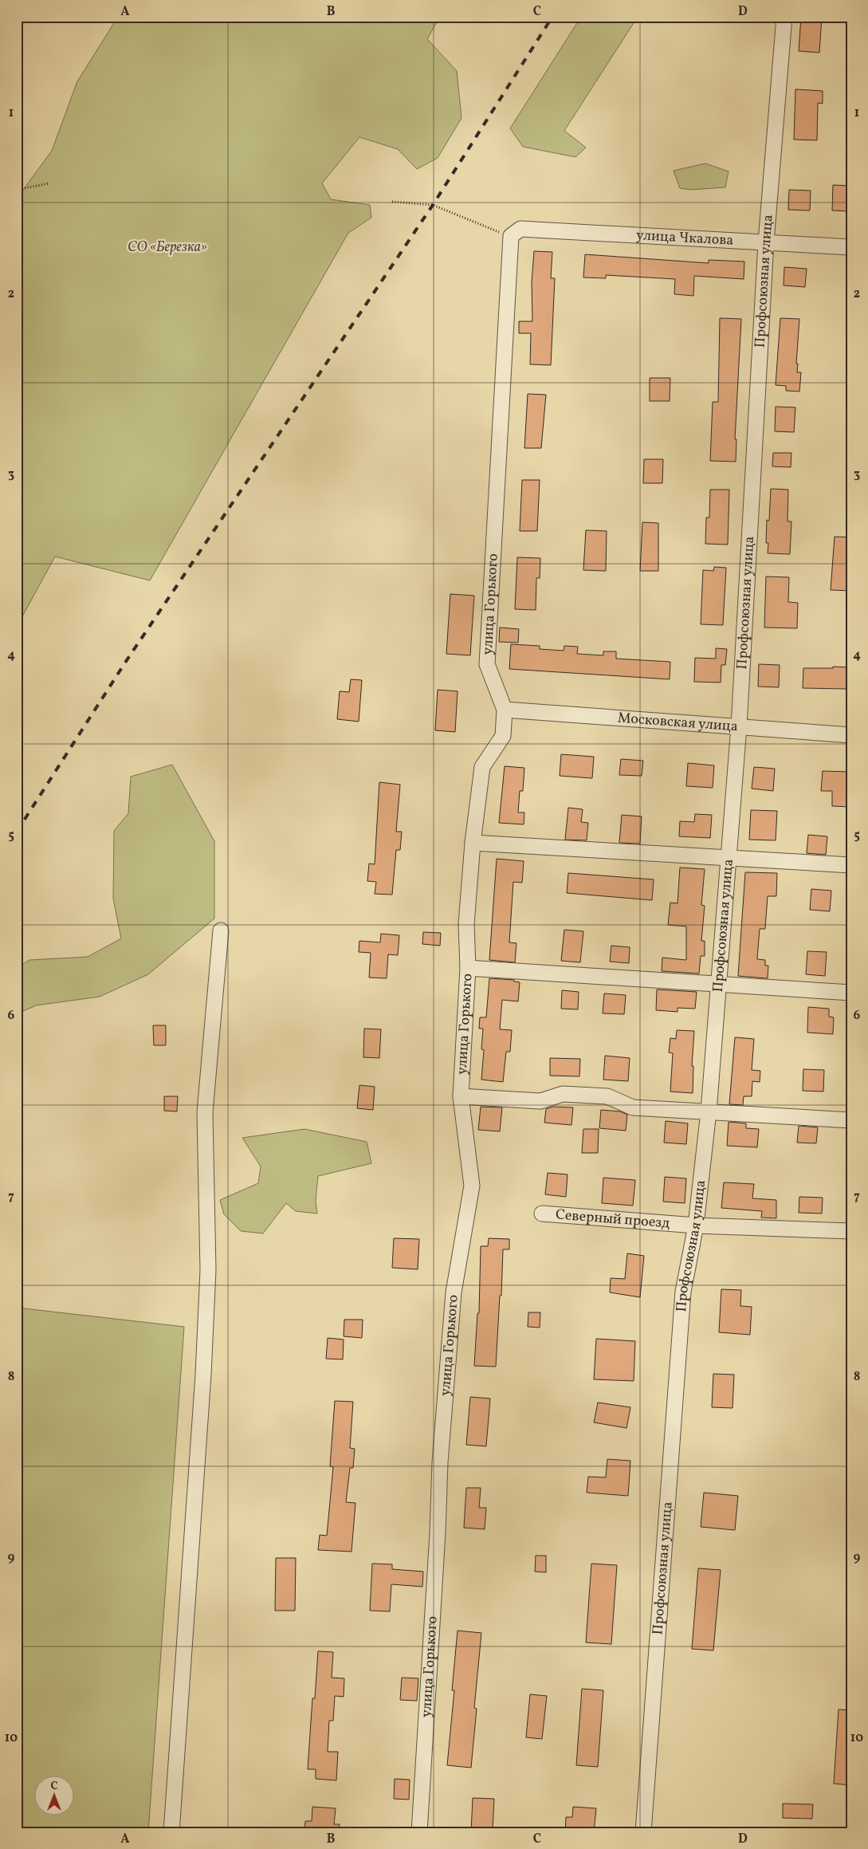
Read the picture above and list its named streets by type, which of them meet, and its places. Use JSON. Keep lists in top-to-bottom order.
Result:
{
  "streets": {
    "street": [
      "улица Чкалова",
      "Профсоюзная улица",
      "улица Горького",
      "Московская улица",
      "Северный проезд"
    ]
  },
  "crossings": [
    ["улица Чкалова", "Профсоюзная улица"],
    ["улица Чкалова", "улица Горького"],
    ["Профсоюзная улица", "Московская улица"],
    ["Профсоюзная улица", "Северный проезд"],
    ["улица Горького", "Московская улица"]
  ],
  "parks": ["СО «Березка»"],
  "north": "top",
  "grid": {
    "columns": [
      "A",
      "B",
      "C",
      "D"
    ],
    "rows": [
      "1",
      "2",
      "3",
      "4",
      "5",
      "6",
      "7",
      "8",
      "9",
      "10"
    ]
  }
}
